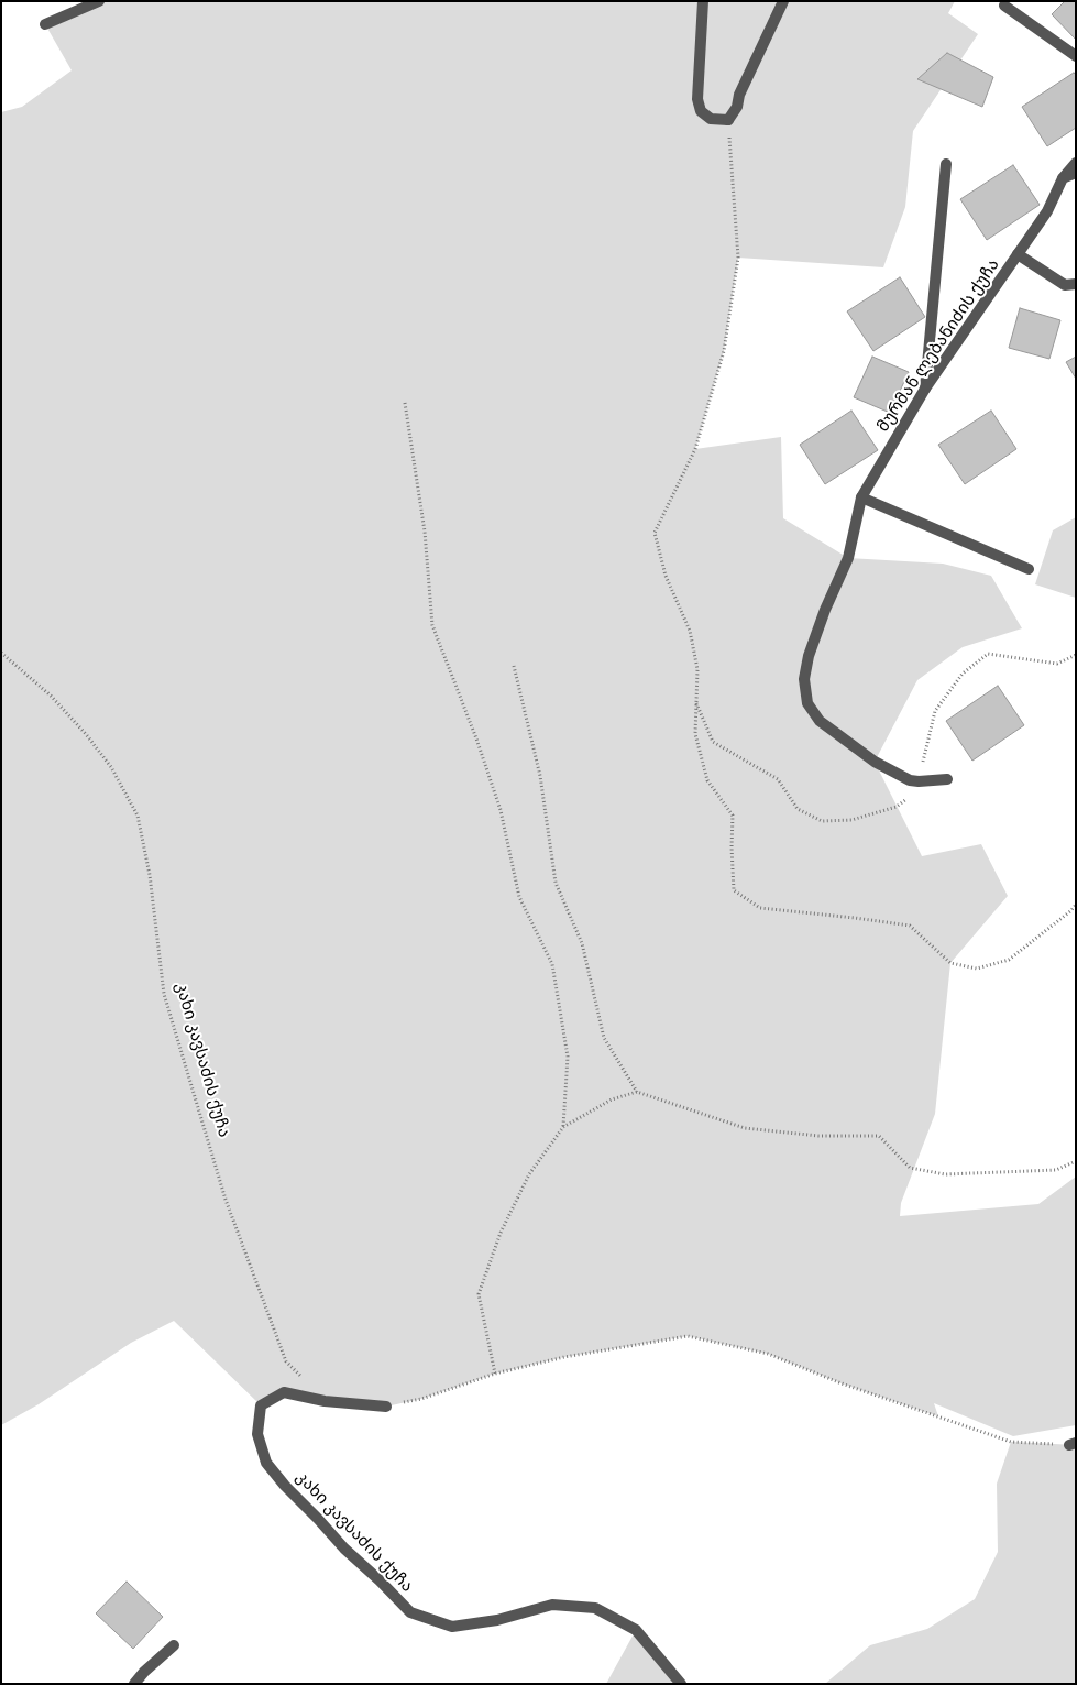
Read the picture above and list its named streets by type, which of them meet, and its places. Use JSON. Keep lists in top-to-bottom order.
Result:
{
  "streets": {
    "street": ["მურმან ლებანიძის ქუჩა", "კახი კავსაძის ქუჩა"]
  }
}
